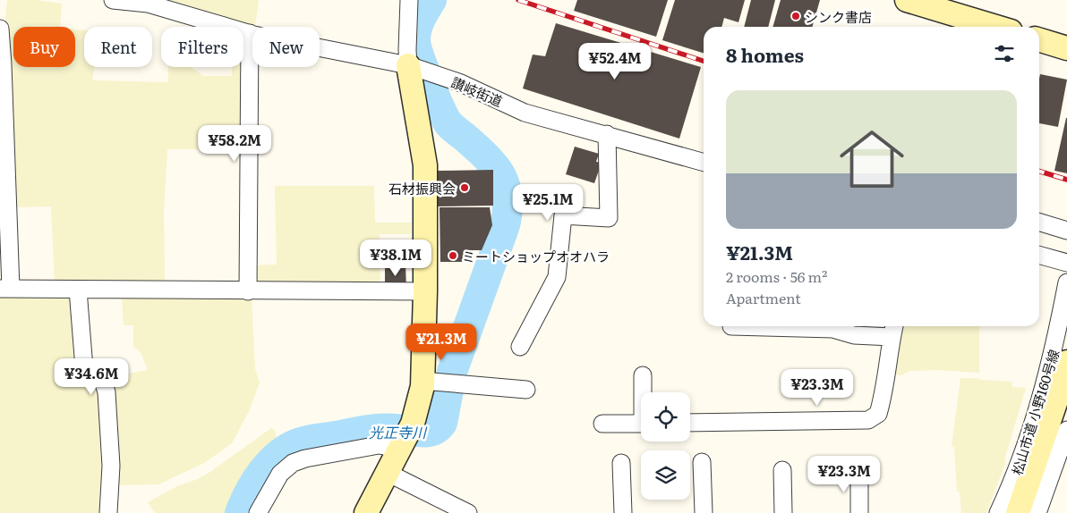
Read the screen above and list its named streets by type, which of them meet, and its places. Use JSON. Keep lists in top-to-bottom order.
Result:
{
  "streets": {
    "street": ["讃岐街道", "松山市道 小野160号線"]
  },
  "water": ["光正寺川"],
  "places": ["シンク書店", "石材振興会", "ミートショップオオハラ"],
  "page": {
    "chip": [
      "Buy",
      "Rent",
      "Filters",
      "New"
    ],
    "heading": "8 homes",
    "price": [
      "¥52.4M",
      "¥58.2M",
      "¥25.1M",
      "¥38.1M",
      "¥21.3M",
      "¥34.6M",
      "¥23.3M",
      "¥23.3M"
    ],
    "list": [
      {
        "name": "¥21.3M",
        "note": "2 rooms · 56 m² · Apartment"
      }
    ]
  }
}
